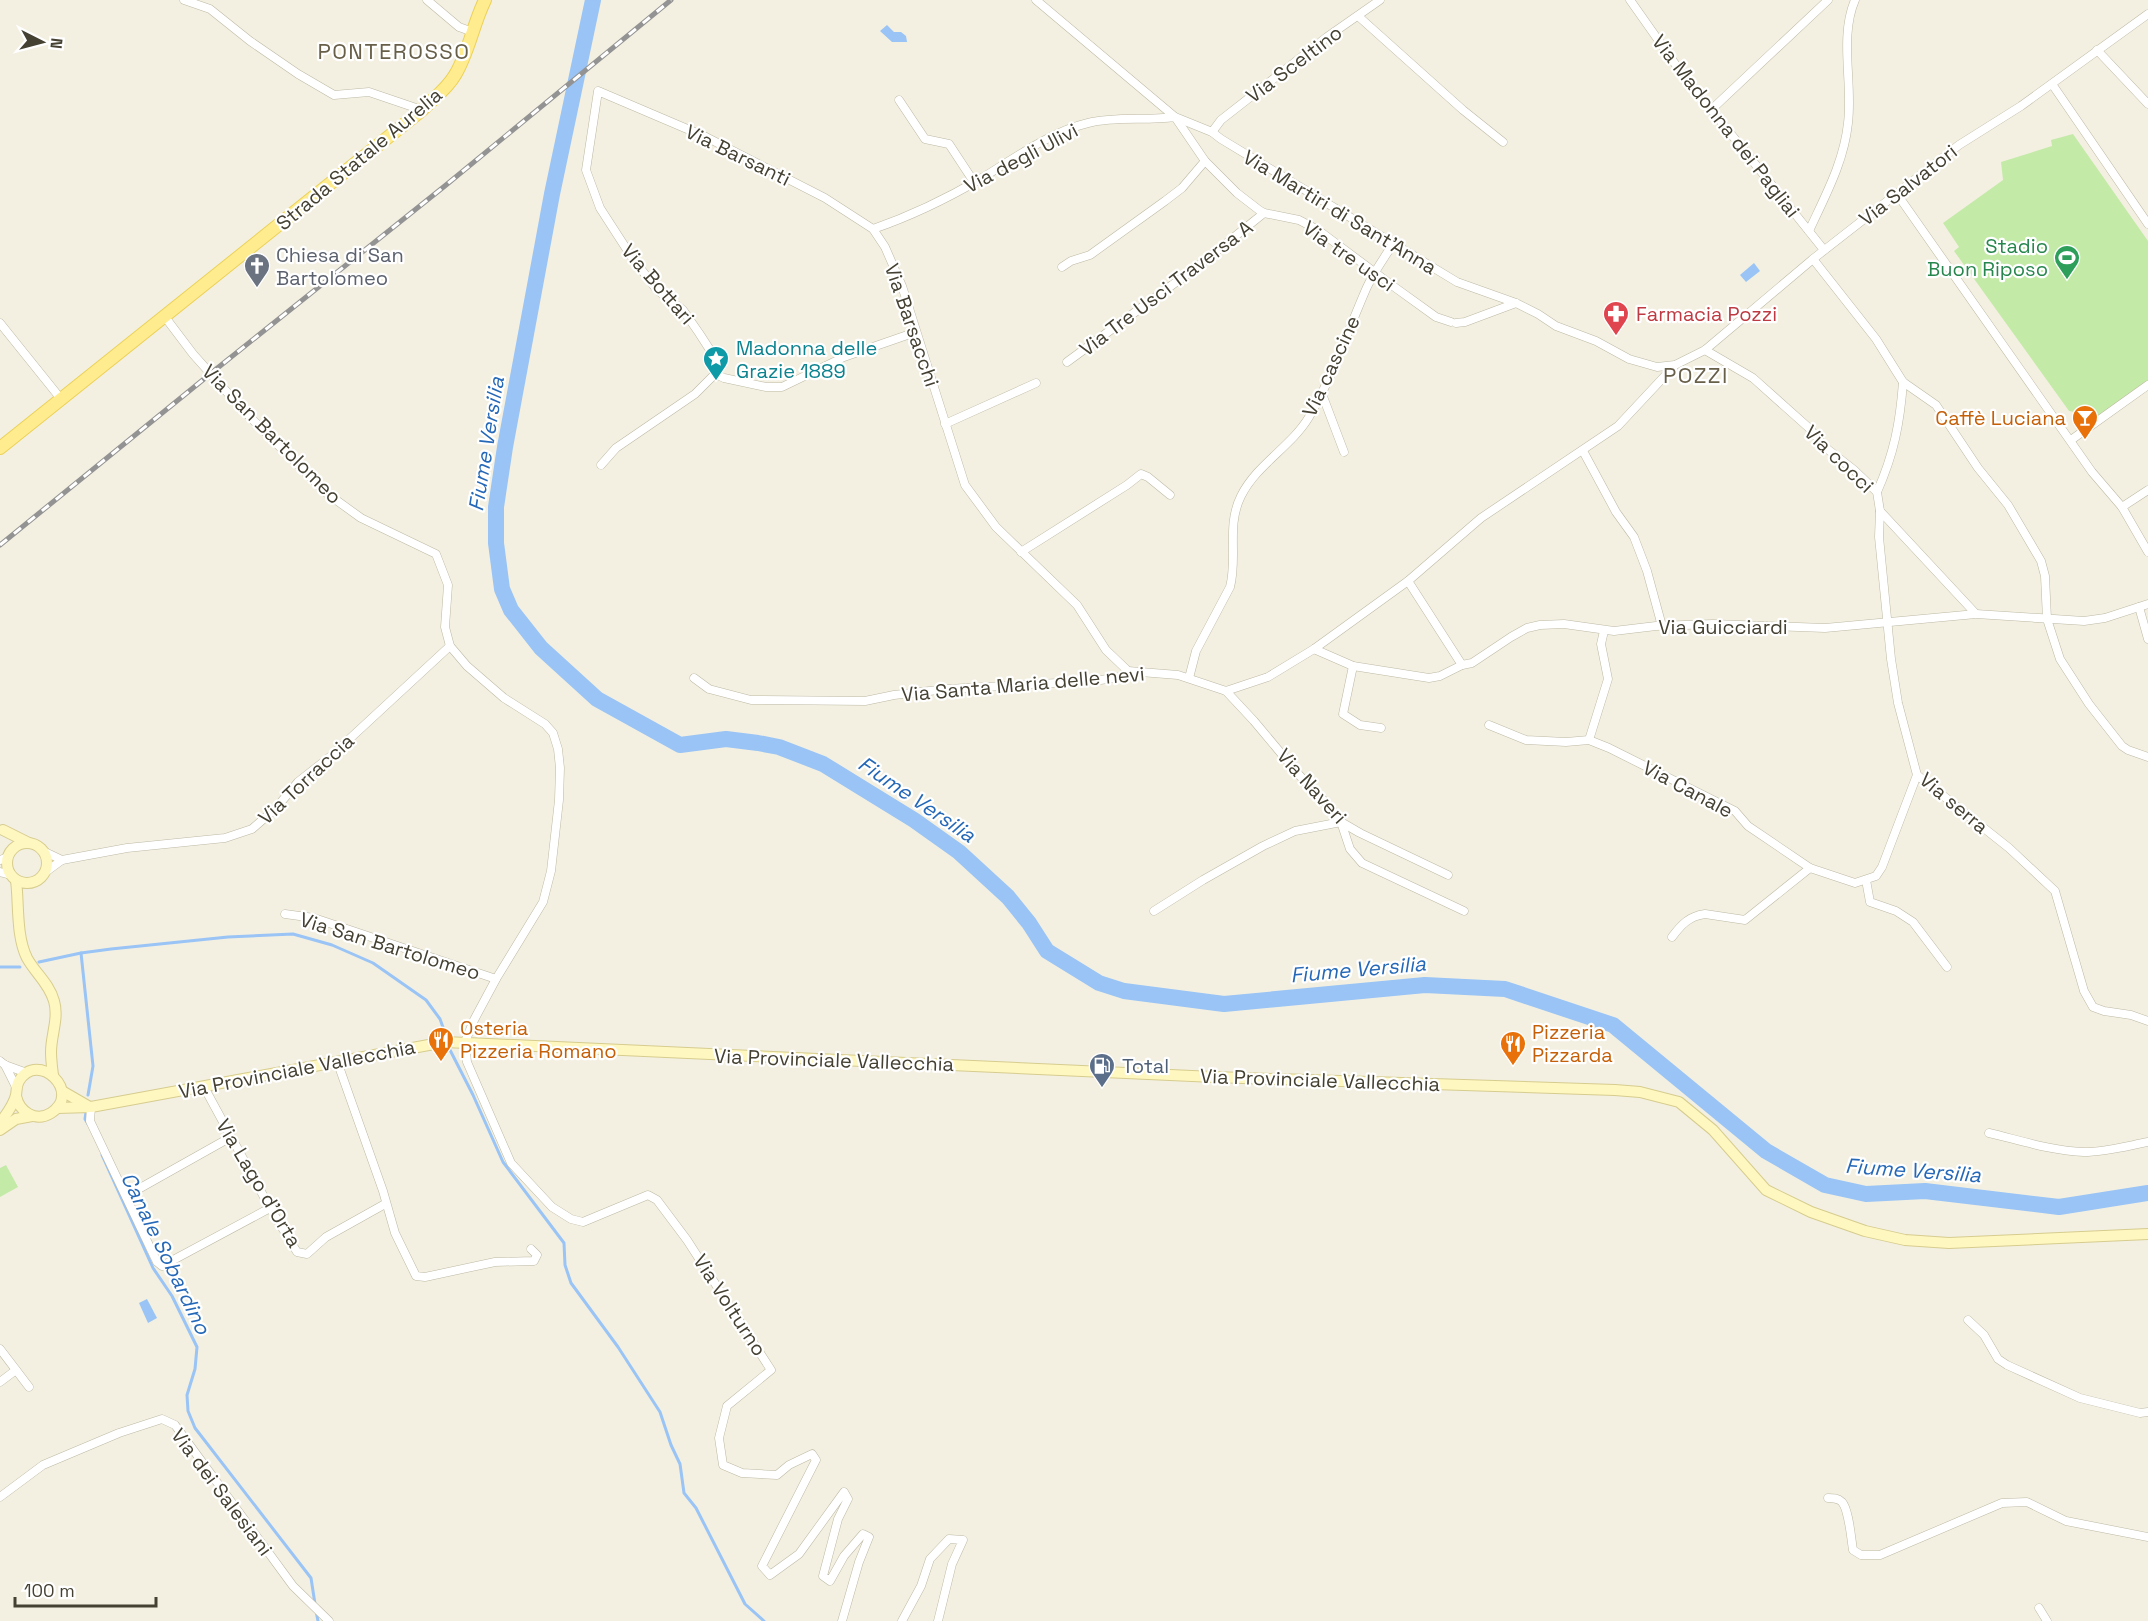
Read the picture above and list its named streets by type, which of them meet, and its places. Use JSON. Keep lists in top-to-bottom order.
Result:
{
  "streets": {
    "main road": ["Strada Statale Aurelia", "Via Provinciale Vallecchia"],
    "street": [
      "Via Sceltino",
      "Via Madonna dei Pagliai",
      "Via Barsanti",
      "Via degli Ulivi",
      "Via Salvatori",
      "Via Martiri di Sant'Anna",
      "Via tre usci",
      "Via Bottari",
      "Via Tre Usci Traversa A",
      "Via Barsacchi",
      "Via cascine",
      "Via San Bartolomeo",
      "Via cocci",
      "Via Guicciardi",
      "Via Santa Maria delle nevi",
      "Via Torraccia",
      "Via Naveri",
      "Via Canale",
      "Via serra",
      "Via Lago d'Orta",
      "Via Volturno",
      "Via dei Salesiani"
    ]
  },
  "crossings": [
    ["Via Sceltino", "Via Martiri di Sant'Anna"],
    ["Via Madonna dei Pagliai", "Via Salvatori"],
    ["Via Barsanti", "Via degli Ulivi"],
    ["Via Barsanti", "Via Bottari"],
    ["Via Barsanti", "Via Barsacchi"],
    ["Via degli Ulivi", "Via Martiri di Sant'Anna"],
    ["Via degli Ulivi", "Via tre usci"],
    ["Via degli Ulivi", "Via Barsacchi"],
    ["Strada Statale Aurelia", "Via San Bartolomeo"],
    ["Via Salvatori", "Via Martiri di Sant'Anna"],
    ["Via Salvatori", "Via cocci"],
    ["Via Martiri di Sant'Anna", "Via tre usci"],
    ["Via Martiri di Sant'Anna", "Via cascine"],
    ["Via tre usci", "Via Tre Usci Traversa A"],
    ["Via tre usci", "Via cascine"],
    ["Via Barsacchi", "Via Santa Maria delle nevi"],
    ["Via cascine", "Via Santa Maria delle nevi"],
    ["Via San Bartolomeo", "Via Torraccia"],
    ["Via San Bartolomeo", "Via Provinciale Vallecchia"],
    ["Via San Bartolomeo", "Via Volturno"],
    ["Via cocci", "Via Guicciardi"],
    ["Via cocci", "Via serra"],
    ["Via Guicciardi", "Via serra"],
    ["Via Santa Maria delle nevi", "Via Naveri"],
    ["Via Provinciale Vallecchia", "Via Lago d'Orta"],
    ["Via Provinciale Vallecchia", "Via Volturno"]
  ],
  "districts": ["PONTEROSSO", "POZZI"],
  "water": ["Fiume Versilia", "Canale Sobardino"],
  "places": {
    "sports": ["Stadio Buon Riposo"],
    "church": ["Chiesa di San Bartolomeo"],
    "pharmacy": ["Farmacia Pozzi"],
    "place": ["Madonna delle Grazie 1889"],
    "bar": ["Caffè Luciana"],
    "restaurant": ["Osteria Pizzeria Romano", "Pizzeria Pizzarda"],
    "fuel station": ["Total"]
  },
  "scale_bar": "100 m",
  "north": "right"
}
